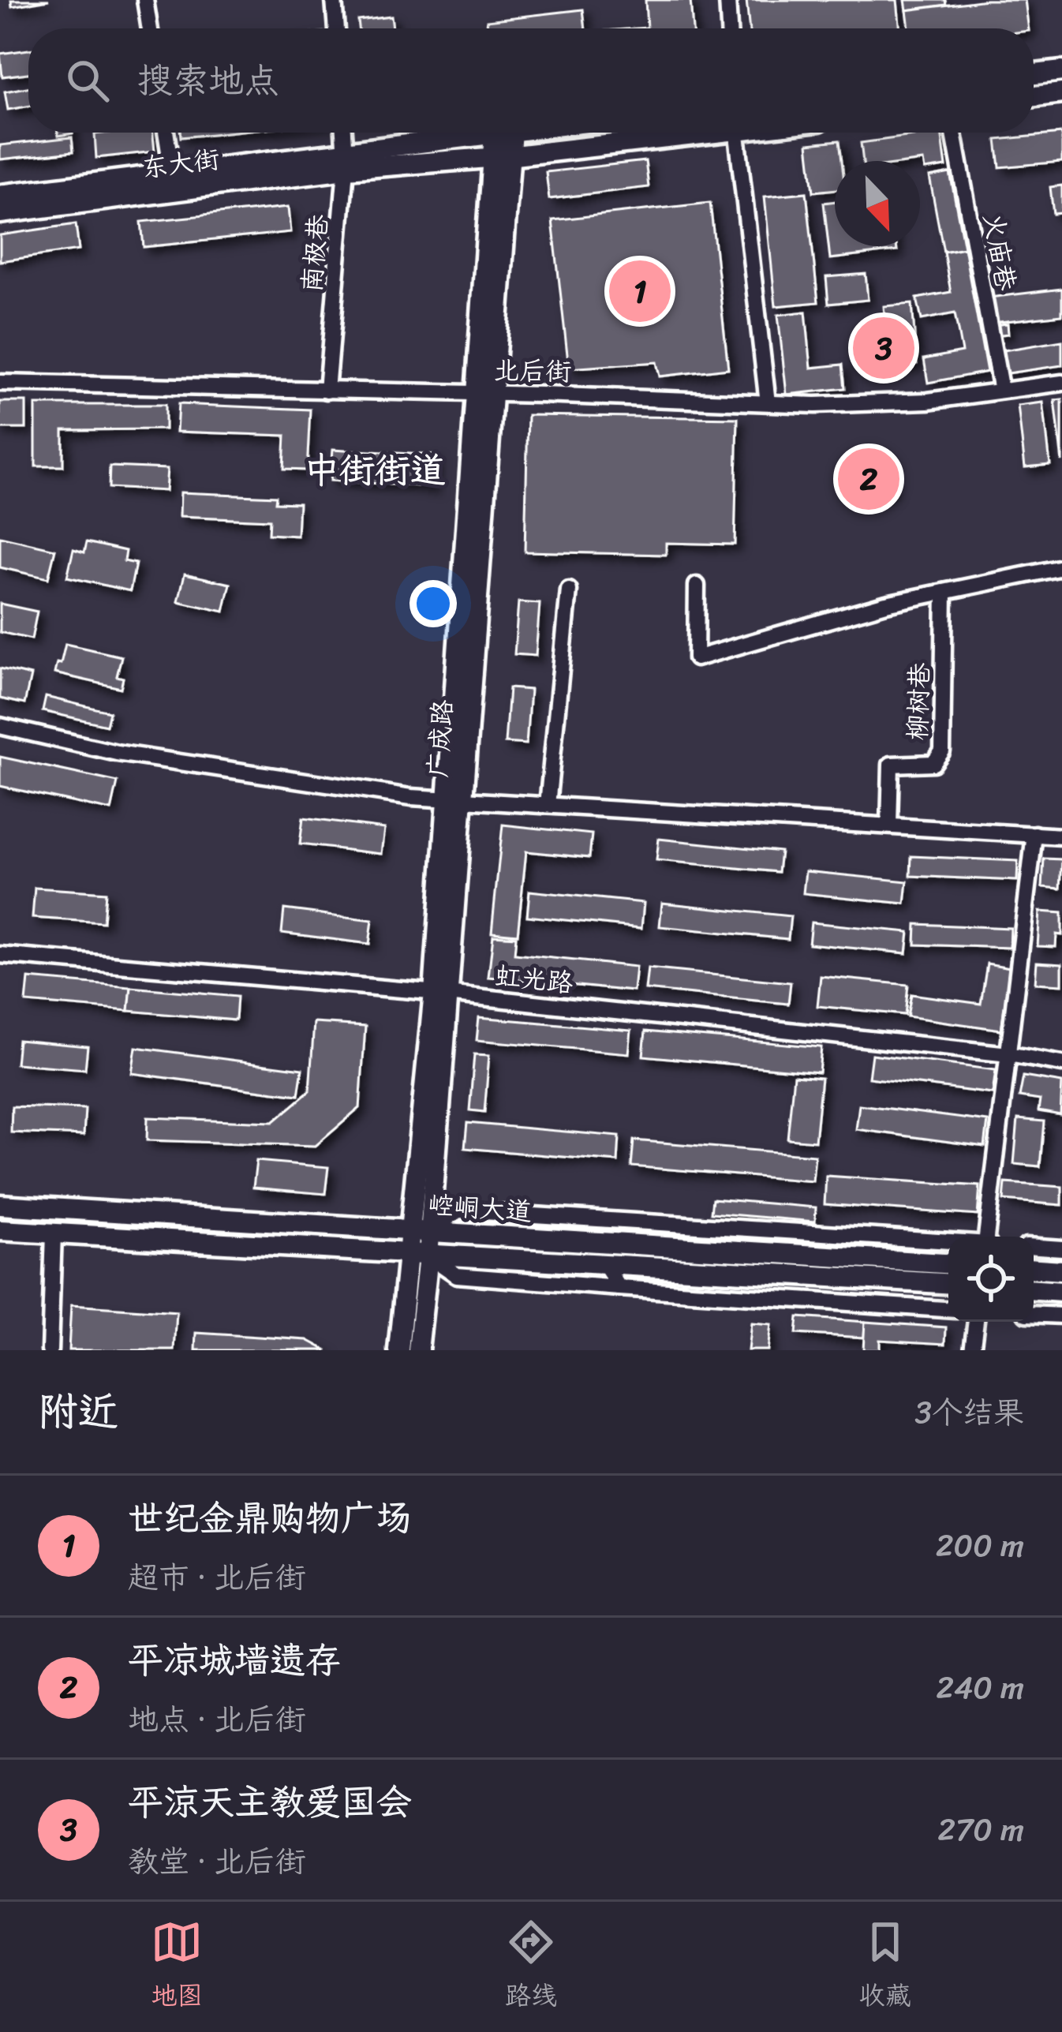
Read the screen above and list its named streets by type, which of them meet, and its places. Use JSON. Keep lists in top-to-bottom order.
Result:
{
  "streets": {
    "main road": ["东大街", "广成路", "崆峒大道"],
    "street": [
      "火庙巷",
      "南极巷",
      "北后街",
      "柳树巷",
      "虹光路"
    ]
  },
  "crossings": [
    ["东大街", "南极巷"],
    ["东大街", "广成路"],
    ["火庙巷", "北后街"],
    ["南极巷", "北后街"],
    ["北后街", "广成路"],
    ["广成路", "虹光路"],
    ["广成路", "崆峒大道"]
  ],
  "districts": ["中街街道"],
  "north": "bottom right",
  "page": {
    "search": "搜索地点",
    "pins": ["1", "3", "2"],
    "heading": ["附近", "3个结果"],
    "list": [
      {
        "mark": "1",
        "name": "世纪金鼎购物广场",
        "note": "超市 · 北后街",
        "value": "200 m"
      },
      {
        "mark": "2",
        "name": "平凉城墙遗存",
        "note": "地点 · 北后街",
        "value": "240 m"
      },
      {
        "mark": "3",
        "name": "平涼天主教爱国会",
        "note": "教堂 · 北后街",
        "value": "270 m"
      }
    ],
    "nav": ["地图", "路线", "收藏"]
  }
}
